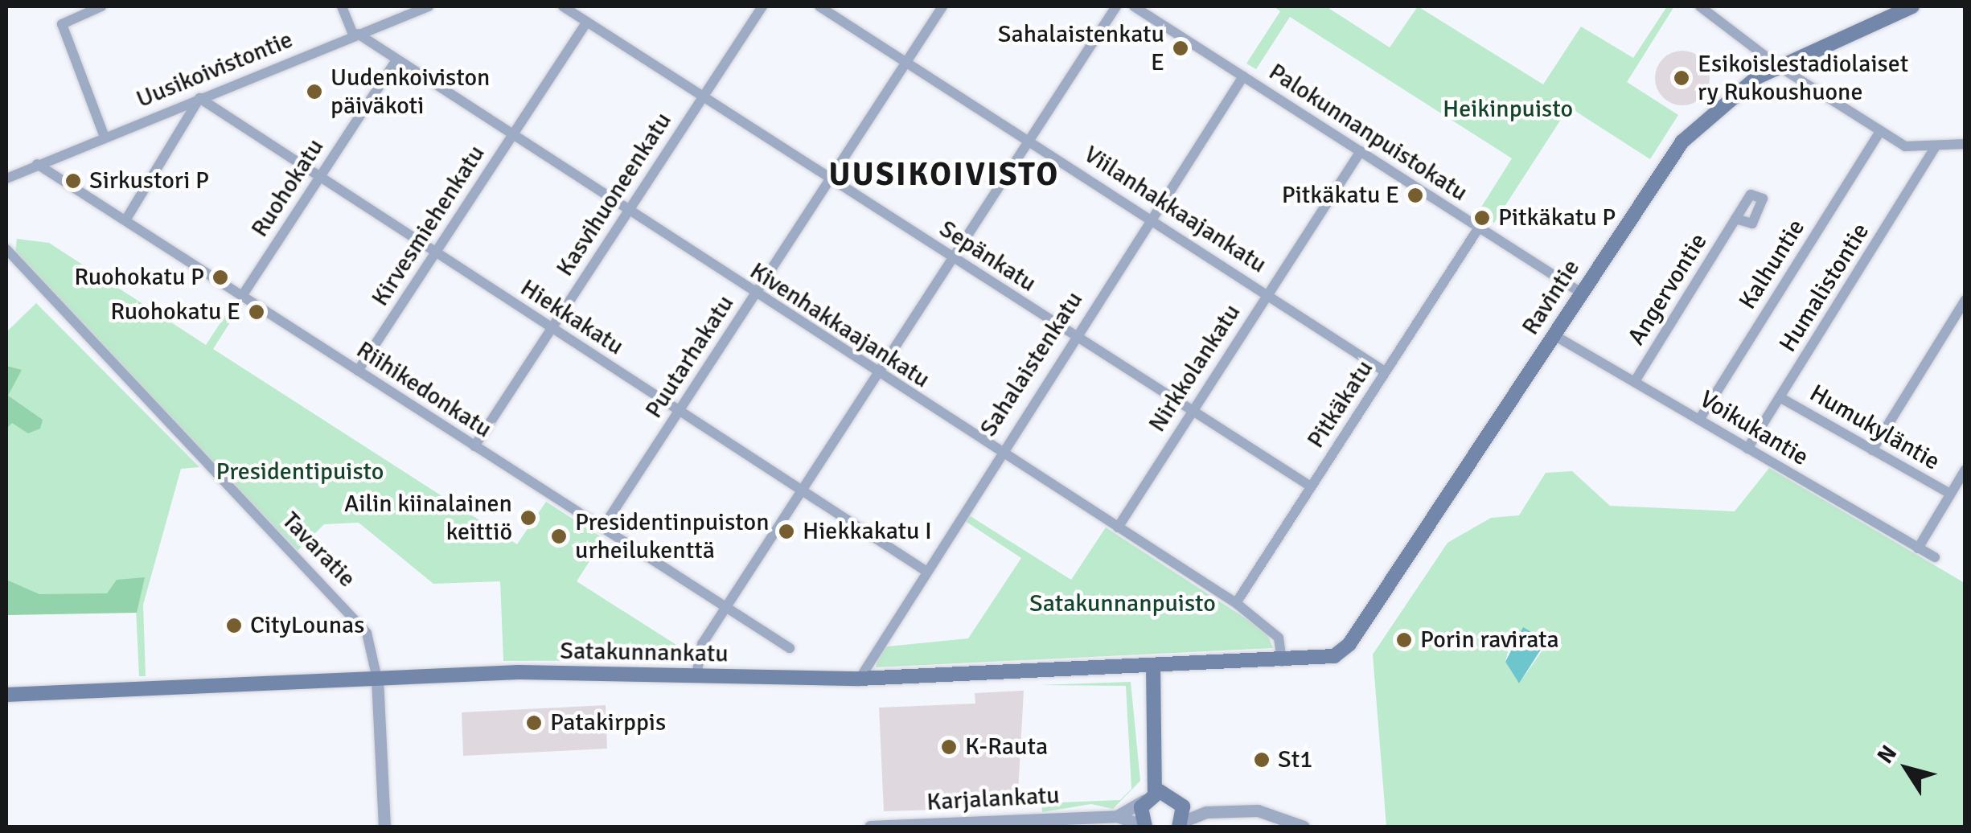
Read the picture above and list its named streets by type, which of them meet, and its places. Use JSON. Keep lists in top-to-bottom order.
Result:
{
  "streets": {
    "main road": ["Ravintie", "Satakunnankatu"],
    "street": [
      "Uusikoivistontie",
      "Palokunnanpuistokatu",
      "Ruohokatu",
      "Kasvihuoneenkatu",
      "Viilanhakkaajankatu",
      "Kirvesmiehenkatu",
      "Sepänkatu",
      "Kalhuntie",
      "Humalistontie",
      "Angervontie",
      "Hiekkakatu",
      "Kivenhakkaajankatu",
      "Puutarhakatu",
      "Sahalaistenkatu",
      "Nirkkolankatu",
      "Riihikedonkatu",
      "Pitkäkatu",
      "Humukyläntie",
      "Voikukantie",
      "Tavaratie",
      "Karjalankatu"
    ]
  },
  "crossings": [
    ["Uusikoivistontie", "Hiekkakatu"],
    ["Uusikoivistontie", "Kivenhakkaajankatu"],
    ["Uusikoivistontie", "Riihikedonkatu"],
    ["Palokunnanpuistokatu", "Ravintie"],
    ["Palokunnanpuistokatu", "Sahalaistenkatu"],
    ["Palokunnanpuistokatu", "Nirkkolankatu"],
    ["Palokunnanpuistokatu", "Pitkäkatu"],
    ["Ruohokatu", "Hiekkakatu"],
    ["Ruohokatu", "Kivenhakkaajankatu"],
    ["Ruohokatu", "Riihikedonkatu"],
    ["Kasvihuoneenkatu", "Sepänkatu"],
    ["Kasvihuoneenkatu", "Hiekkakatu"],
    ["Kasvihuoneenkatu", "Kivenhakkaajankatu"],
    ["Kasvihuoneenkatu", "Riihikedonkatu"],
    ["Viilanhakkaajankatu", "Puutarhakatu"],
    ["Viilanhakkaajankatu", "Sahalaistenkatu"],
    ["Viilanhakkaajankatu", "Nirkkolankatu"],
    ["Viilanhakkaajankatu", "Pitkäkatu"],
    ["Kirvesmiehenkatu", "Sepänkatu"],
    ["Kirvesmiehenkatu", "Hiekkakatu"],
    ["Kirvesmiehenkatu", "Kivenhakkaajankatu"],
    ["Kirvesmiehenkatu", "Riihikedonkatu"],
    ["Sepänkatu", "Puutarhakatu"],
    ["Sepänkatu", "Sahalaistenkatu"],
    ["Sepänkatu", "Nirkkolankatu"],
    ["Sepänkatu", "Pitkäkatu"],
    ["Kalhuntie", "Voikukantie"],
    ["Humalistontie", "Humukyläntie"],
    ["Humalistontie", "Voikukantie"],
    ["Angervontie", "Voikukantie"],
    ["Ravintie", "Kivenhakkaajankatu"],
    ["Ravintie", "Voikukantie"],
    ["Ravintie", "Satakunnankatu"],
    ["Hiekkakatu", "Puutarhakatu"],
    ["Hiekkakatu", "Sahalaistenkatu"],
    ["Kivenhakkaajankatu", "Puutarhakatu"],
    ["Kivenhakkaajankatu", "Sahalaistenkatu"],
    ["Kivenhakkaajankatu", "Nirkkolankatu"],
    ["Kivenhakkaajankatu", "Pitkäkatu"],
    ["Kivenhakkaajankatu", "Satakunnankatu"],
    ["Puutarhakatu", "Riihikedonkatu"],
    ["Sahalaistenkatu", "Satakunnankatu"],
    ["Tavaratie", "Satakunnankatu"]
  ],
  "districts": ["UUSIKOIVISTO"],
  "parks": ["Heikinpuisto", "Presidentipuisto", "Satakunnanpuisto"],
  "places": [
    "Sahalaistenkatu E",
    "Esikoislestadiolaiset ry Rukoushuone",
    "Uudenkoiviston päiväkoti",
    "Sirkustori P",
    "Pitkäkatu E",
    "Pitkäkatu P",
    "Ruohokatu P",
    "Ruohokatu E",
    "Ailin kiinalainen keittiö",
    "Hiekkakatu I",
    "Presidentinpuiston urheilukenttä",
    "CityLounas",
    "Porin ravirata",
    "Patakirppis",
    "K-Rauta",
    "St1"
  ],
  "north": "top left"
}
